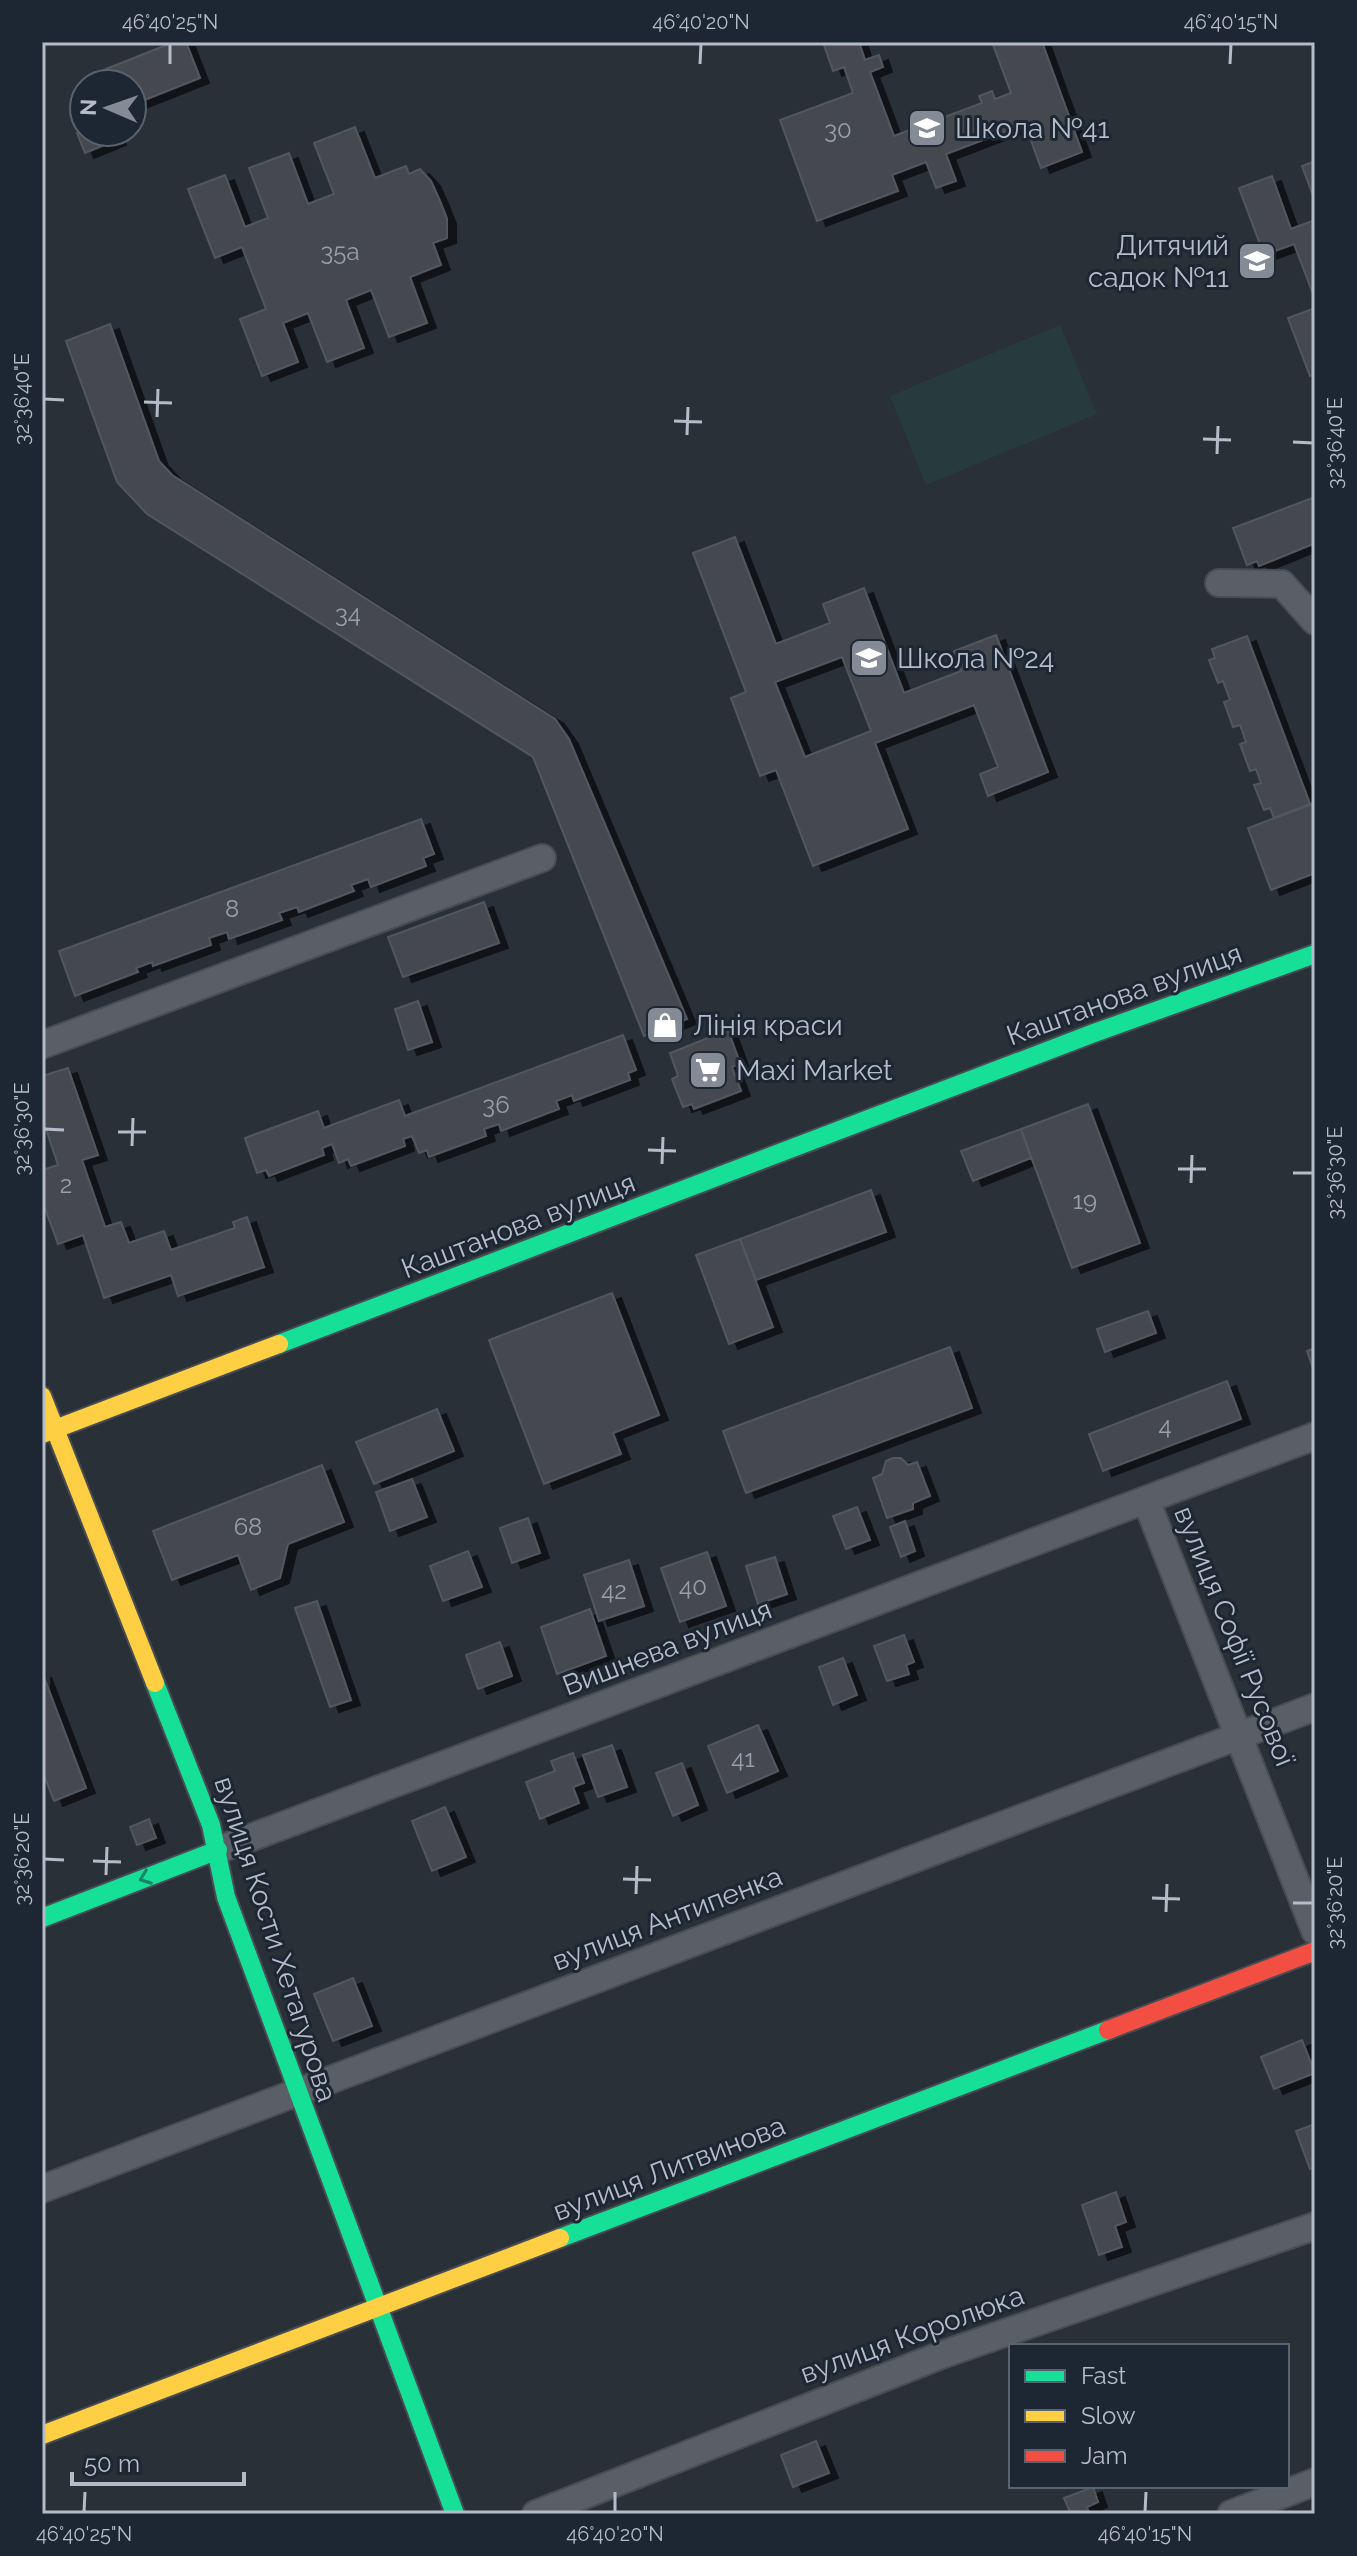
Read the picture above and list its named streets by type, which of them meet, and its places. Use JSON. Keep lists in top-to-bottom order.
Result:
{
  "streets": {
    "street": [
      "Каштанова вулиця",
      "вулиця Софії Русової",
      "Вишнева вулиця",
      "вулиця Антипенка",
      "вулиця Кости Хетагурова",
      "вулиця Литвинова",
      "вулиця Королюка"
    ]
  },
  "crossings": [
    ["Каштанова вулиця", "вулиця Кости Хетагурова"],
    ["вулиця Софії Русової", "Вишнева вулиця"],
    ["вулиця Софії Русової", "вулиця Антипенка"],
    ["Вишнева вулиця", "вулиця Кости Хетагурова"],
    ["вулиця Антипенка", "вулиця Кости Хетагурова"],
    ["вулиця Кости Хетагурова", "вулиця Литвинова"]
  ],
  "places": {
    "school or university": ["Школа №41", "Дитячий садок №11", "Школа №24"],
    "shop": ["Лінія краси"],
    "supermarket": ["Maxi Market"]
  },
  "house_numbers": [
    "30",
    "35а",
    "34",
    "8",
    "36",
    "2",
    "19",
    "4",
    "68",
    "40",
    "42",
    "41"
  ],
  "legend": ["Fast", "Slow", "Jam"],
  "scale_bar": "50 m",
  "north": "left",
  "coordinates": [
    "46°40'25\"N",
    "46°40'20\"N",
    "46°40'15\"N",
    "32°36'40\"E",
    "32°36'30\"E",
    "32°36'20\"E"
  ]
}
